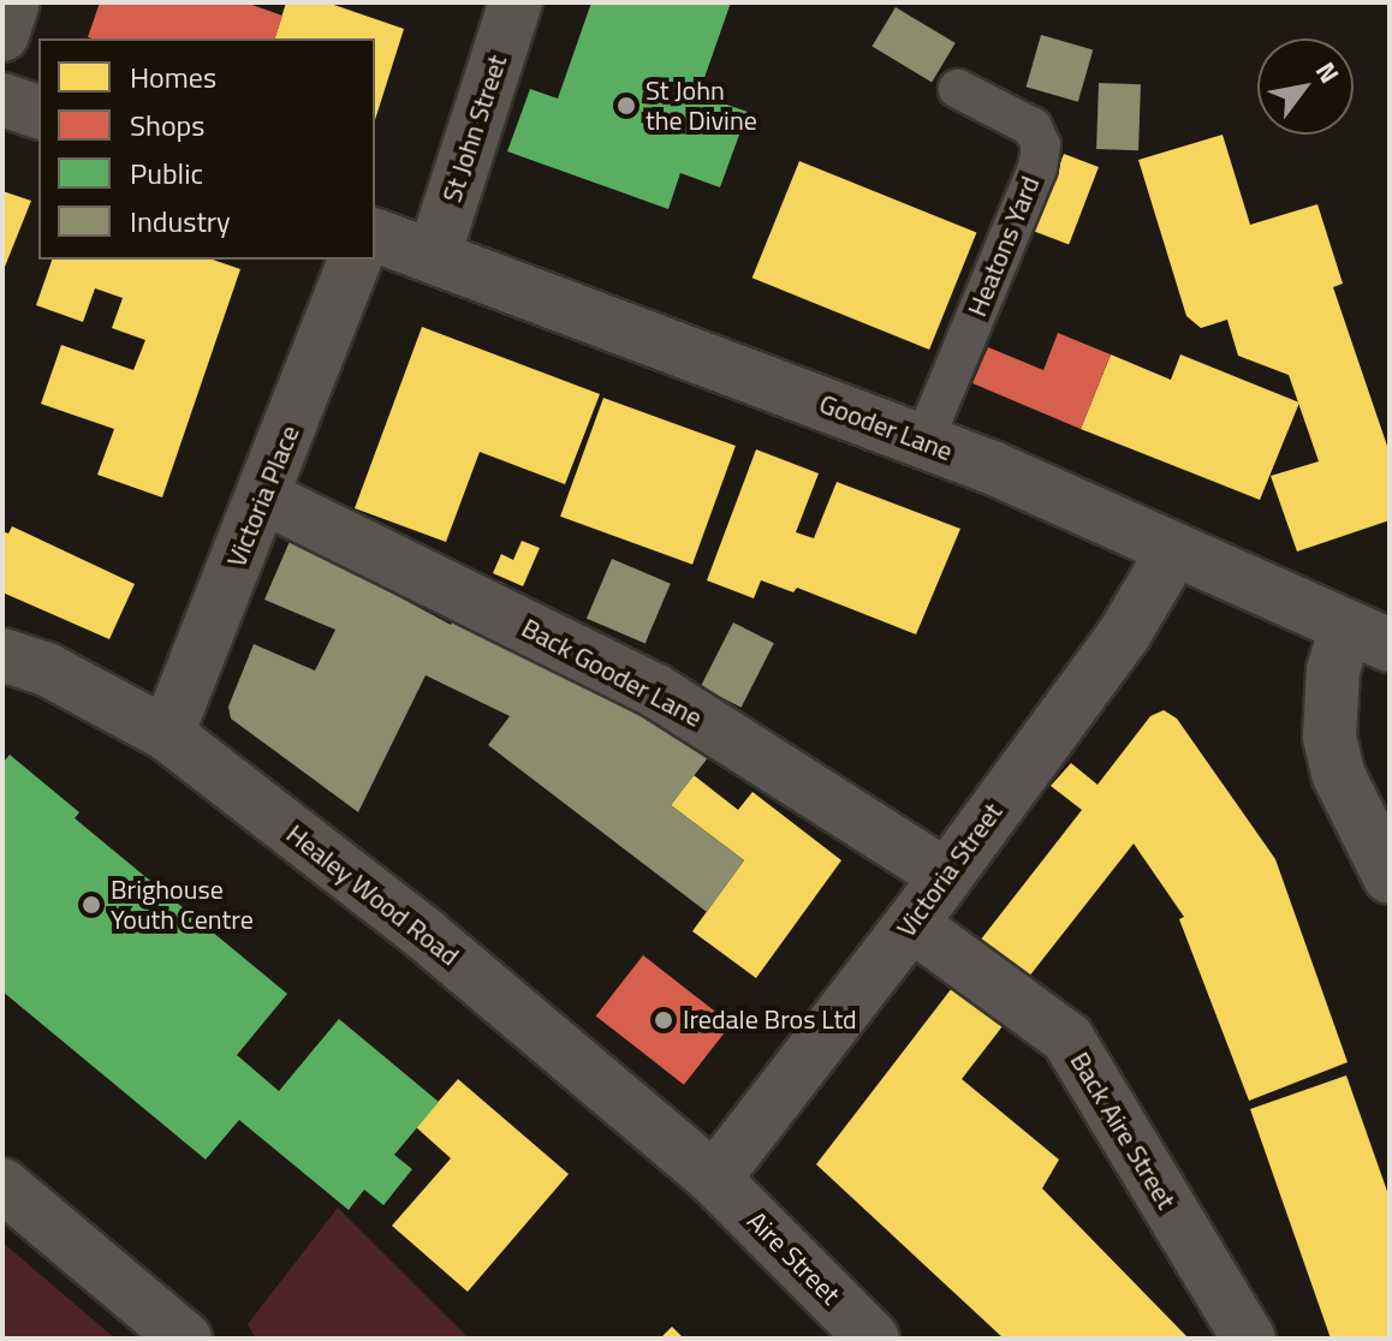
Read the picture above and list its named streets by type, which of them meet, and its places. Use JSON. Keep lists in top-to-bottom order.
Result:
{
  "streets": {
    "street": [
      "St John Street",
      "Gooder Lane",
      "Victoria Place",
      "Back Gooder Lane",
      "Victoria Street",
      "Healey Wood Road",
      "Back Aire Street",
      "Aire Street"
    ],
    "lane": ["Heatons Yard"]
  },
  "crossings": [
    ["St John Street", "Gooder Lane"],
    ["Heatons Yard", "Gooder Lane"],
    ["Gooder Lane", "Victoria Street"],
    ["Victoria Place", "Back Gooder Lane"],
    ["Victoria Place", "Healey Wood Road"],
    ["Back Gooder Lane", "Victoria Street"],
    ["Victoria Street", "Healey Wood Road"],
    ["Victoria Street", "Back Aire Street"],
    ["Victoria Street", "Aire Street"],
    ["Healey Wood Road", "Aire Street"]
  ],
  "places": ["St John the Divine", "Brighouse Youth Centre", "Iredale Bros Ltd"],
  "legend": [
    "Homes",
    "Shops",
    "Public",
    "Industry"
  ],
  "north": "top right"
}
